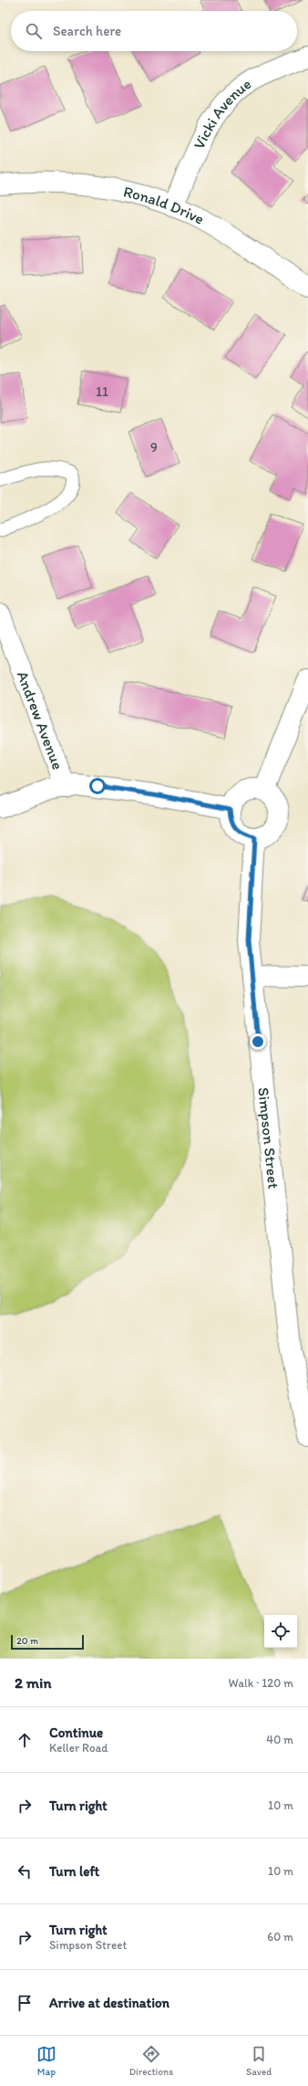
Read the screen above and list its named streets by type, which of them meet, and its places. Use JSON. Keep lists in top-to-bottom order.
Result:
{
  "streets": {
    "street": [
      "Vicki Avenue",
      "Ronald Drive",
      "Andrew Avenue",
      "Simpson Street"
    ]
  },
  "crossings": [
    ["Vicki Avenue", "Ronald Drive"]
  ],
  "house_numbers": ["11", "9"],
  "scale_bar": "20 m",
  "page": {
    "search": "Search here",
    "scale": "20 m",
    "heading": ["2 min", "Walk · 120 m"],
    "list": [
      ["Continue", "Keller Road", "40 m"],
      ["Turn right", "10 m"],
      ["Turn left", "10 m"],
      ["Turn right", "Simpson Street", "60 m"],
      "Arrive at destination"
    ],
    "nav": ["Map", "Directions", "Saved"]
  }
}
